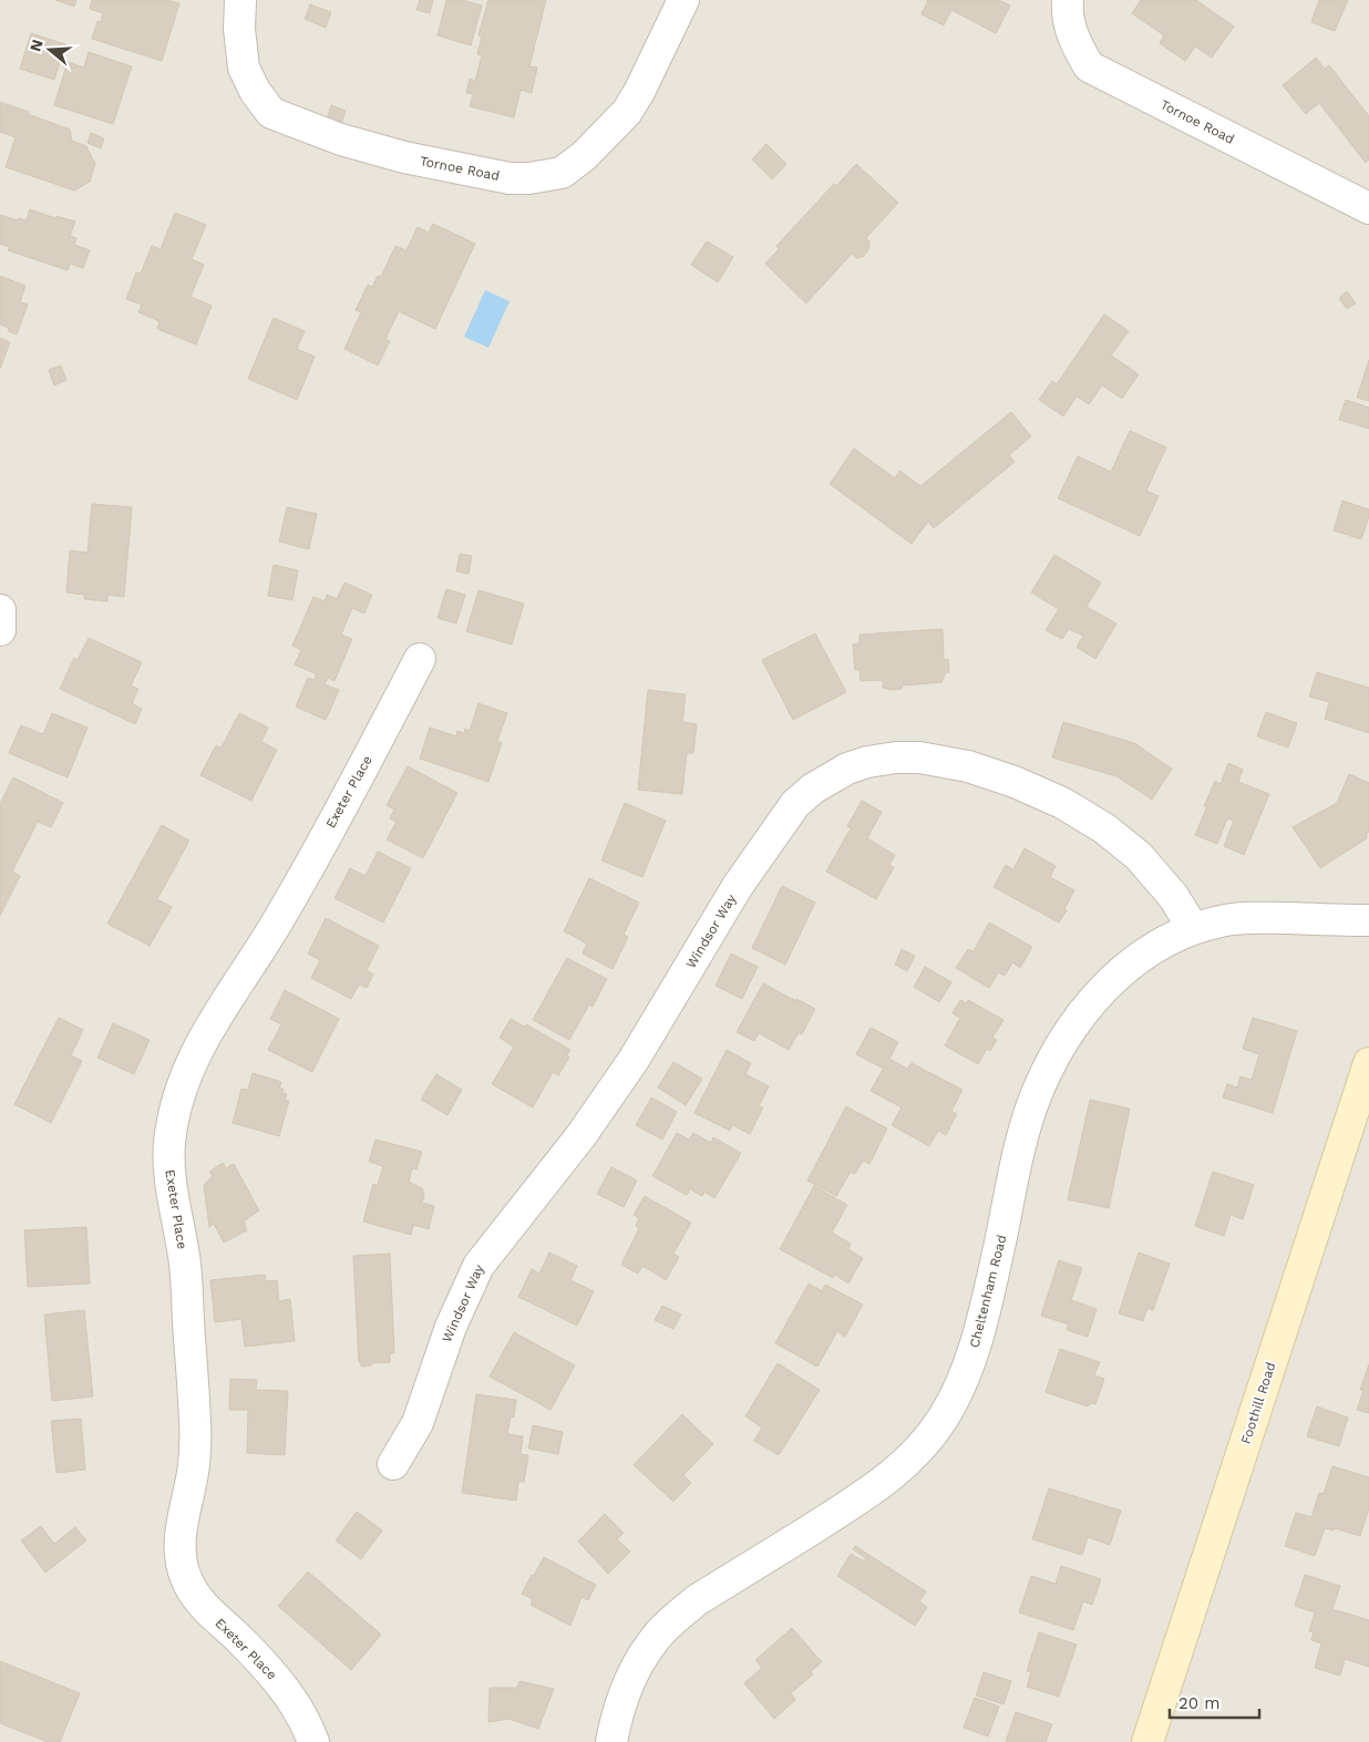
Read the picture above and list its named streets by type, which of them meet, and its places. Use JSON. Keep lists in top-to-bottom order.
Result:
{
  "streets": {
    "main road": ["Foothill Road"],
    "street": [
      "Tornoe Road",
      "Exeter Place",
      "Windsor Way",
      "Cheltenham Road"
    ]
  },
  "crossings": [
    ["Windsor Way", "Cheltenham Road"]
  ],
  "scale_bar": "20 m",
  "north": "left"
}
